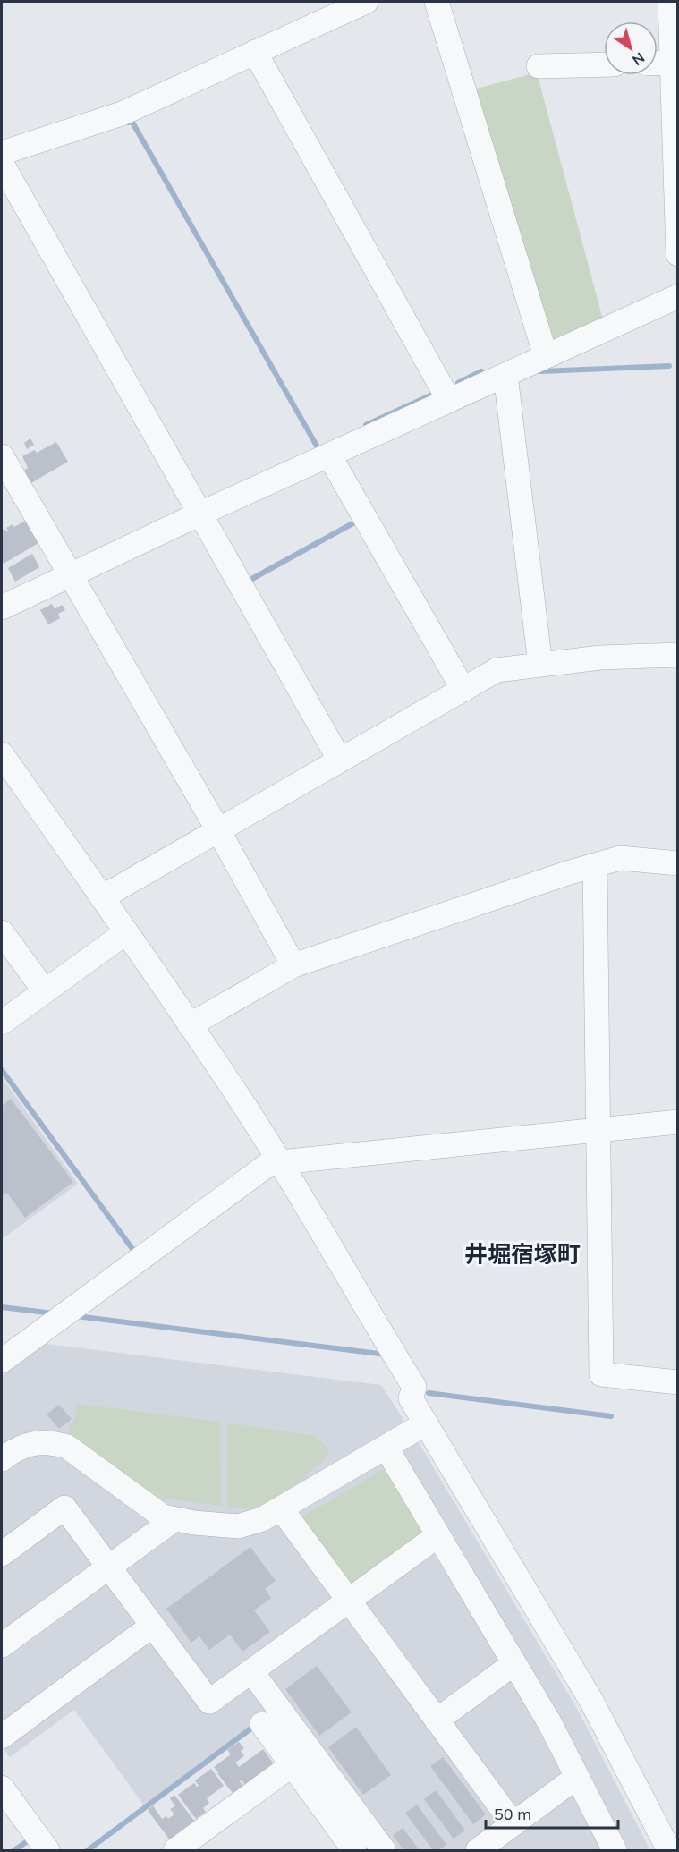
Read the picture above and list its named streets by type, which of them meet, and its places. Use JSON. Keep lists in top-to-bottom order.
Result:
{
  "districts": ["井堀宿塚町"],
  "scale_bar": "50 m",
  "north": "bottom right"
}
